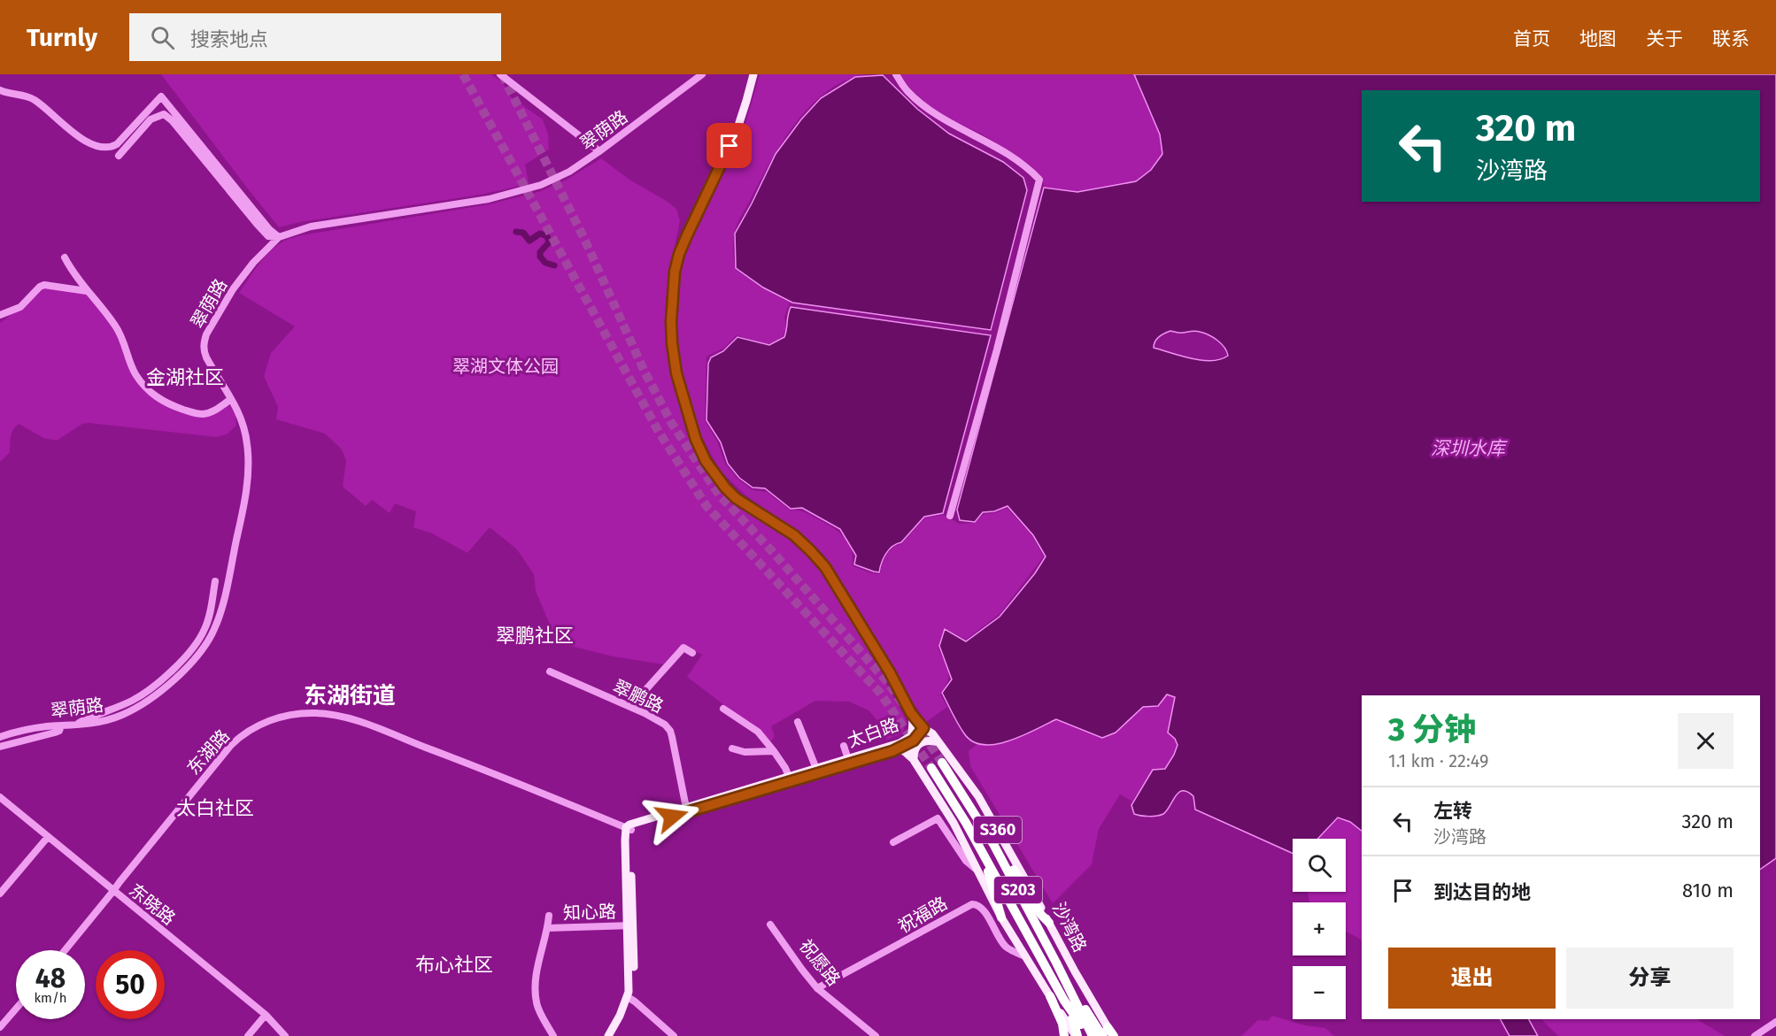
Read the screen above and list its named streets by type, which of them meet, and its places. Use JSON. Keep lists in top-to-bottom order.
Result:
{
  "streets": {
    "highway": ["S203"],
    "main road": ["太白路", "S360", "沙湾路"],
    "street": [
      "翠荫路",
      "翠鹏路",
      "东湖路",
      "东晓路",
      "知心路",
      "祝福路",
      "祝愿路"
    ]
  },
  "crossings": [
    ["翠鹏路", "太白路"],
    ["太白路", "东湖路"],
    ["太白路", "沙湾路"],
    ["东湖路", "东晓路"],
    ["祝福路", "沙湾路"],
    ["祝福路", "祝愿路"]
  ],
  "districts": [
    "金湖社区",
    "翠鹏社区",
    "东湖街道",
    "太白社区",
    "布心社区"
  ],
  "water": ["深圳水库"],
  "parks": ["翠湖文体公园"],
  "page": {
    "header": "Turnly",
    "search": "搜索地点",
    "nav": [
      "首页",
      "地图",
      "关于",
      "联系"
    ],
    "turn": ["320 m", "沙湾路"],
    "heading": ["3 分钟", "1.1 km · 22:49"],
    "list": [
      {
        "name": "左转",
        "note": "沙湾路",
        "value": "320 m"
      },
      {
        "name": "到达目的地",
        "value": "810 m"
      }
    ],
    "map_buttons": ["+", "−"],
    "buttons": ["退出", "分享"],
    "speed": "48 km/h",
    "limit": "50"
  }
}
